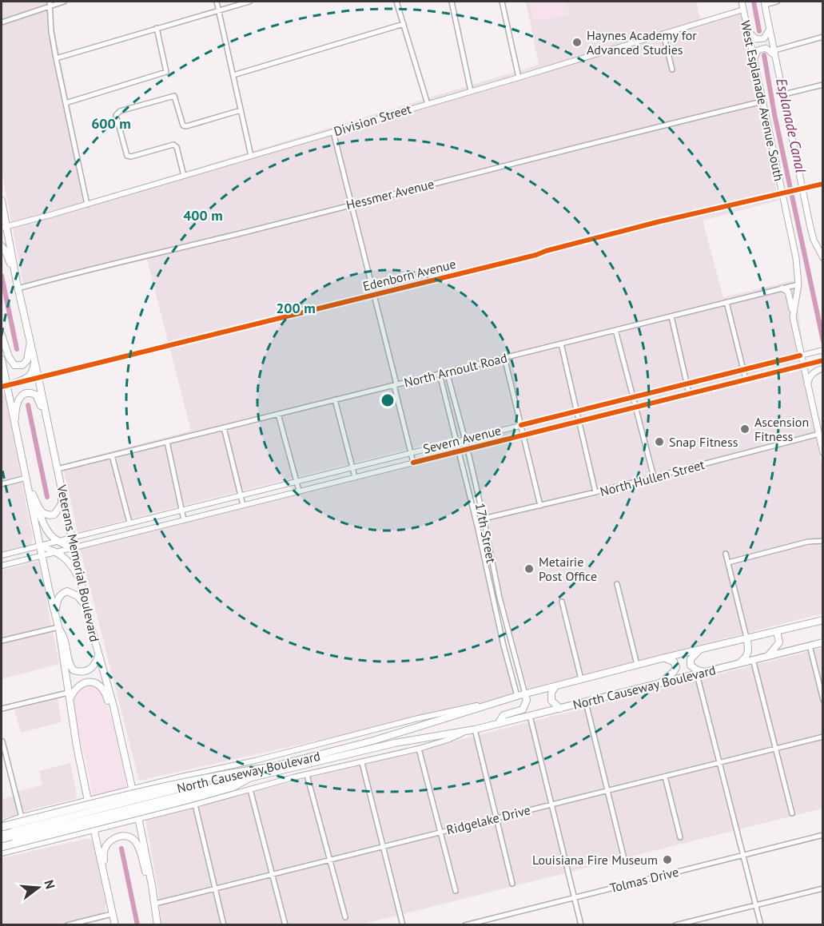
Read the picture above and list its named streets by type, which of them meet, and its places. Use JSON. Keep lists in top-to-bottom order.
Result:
{
  "streets": {
    "highway": ["North Causeway Boulevard"],
    "main road": ["West Esplanade Avenue South", "Veterans Memorial Boulevard"],
    "street": [
      "Division Street",
      "Hessmer Avenue",
      "Edenborn Avenue",
      "North Arnoult Road",
      "Severn Avenue",
      "North Hullen Street",
      "17th Street",
      "Ridgelake Drive",
      "Tolmas Drive"
    ]
  },
  "crossings": [
    ["West Esplanade Avenue South", "Division Street"],
    ["West Esplanade Avenue South", "Hessmer Avenue"],
    ["West Esplanade Avenue South", "Edenborn Avenue"],
    ["West Esplanade Avenue South", "North Arnoult Road"],
    ["West Esplanade Avenue South", "Severn Avenue"],
    ["West Esplanade Avenue South", "North Hullen Street"],
    ["Division Street", "Veterans Memorial Boulevard"],
    ["Hessmer Avenue", "Veterans Memorial Boulevard"],
    ["Edenborn Avenue", "Veterans Memorial Boulevard"],
    ["North Arnoult Road", "17th Street"],
    ["North Arnoult Road", "Veterans Memorial Boulevard"],
    ["Severn Avenue", "17th Street"],
    ["Severn Avenue", "Veterans Memorial Boulevard"],
    ["North Hullen Street", "17th Street"],
    ["17th Street", "North Causeway Boulevard"],
    ["Veterans Memorial Boulevard", "North Causeway Boulevard"],
    ["Veterans Memorial Boulevard", "Ridgelake Drive"]
  ],
  "water": ["Esplanade Canal"],
  "places": [
    "Haynes Academy for Advanced Studies",
    "Ascension Fitness",
    "Snap Fitness",
    "Metairie Post Office",
    "Louisiana Fire Museum"
  ],
  "north": "right",
  "rings": ["600 m", "400 m", "200 m"]
}
